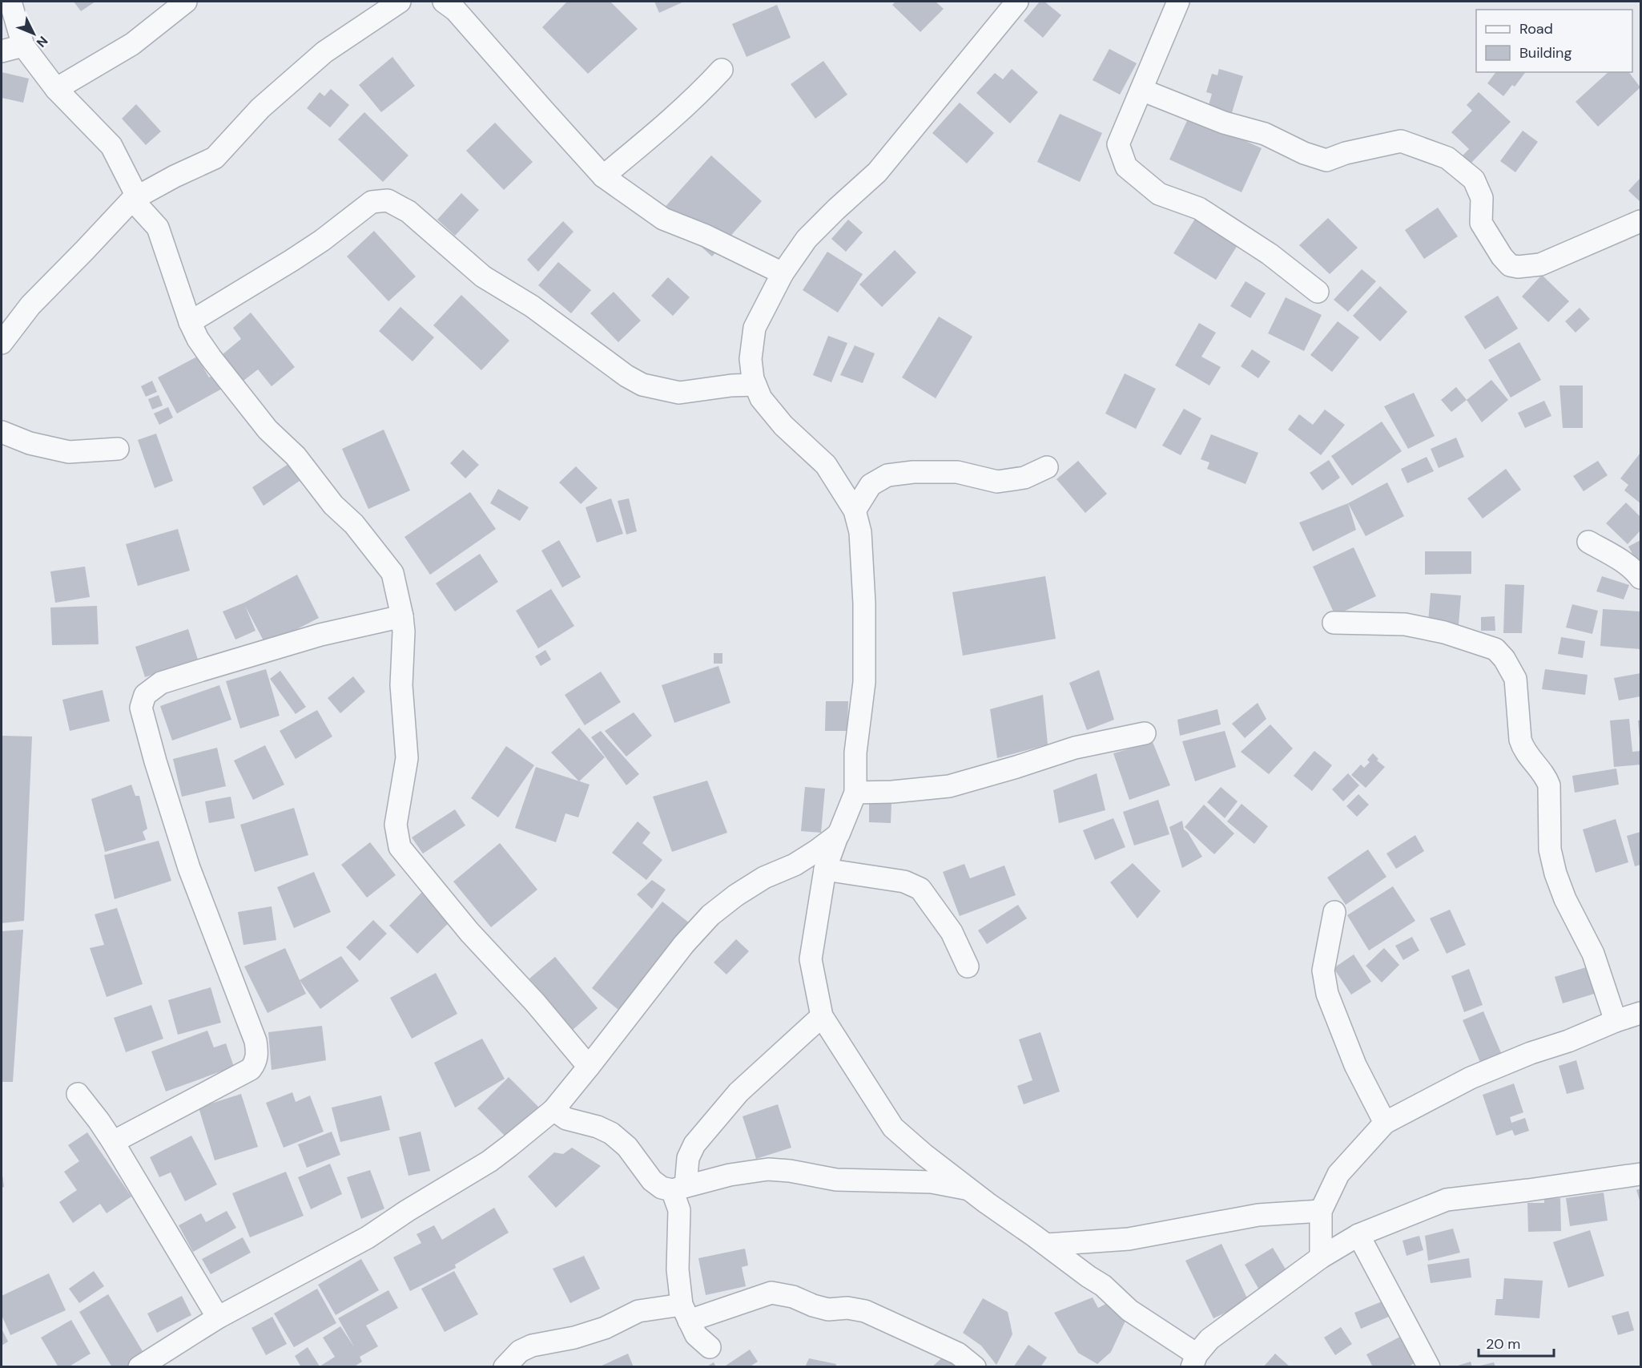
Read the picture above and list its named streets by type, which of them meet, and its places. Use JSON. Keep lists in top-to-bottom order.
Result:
{
  "legend": ["Road", "Building"],
  "scale_bar": "20 m",
  "north": "bottom right"
}
